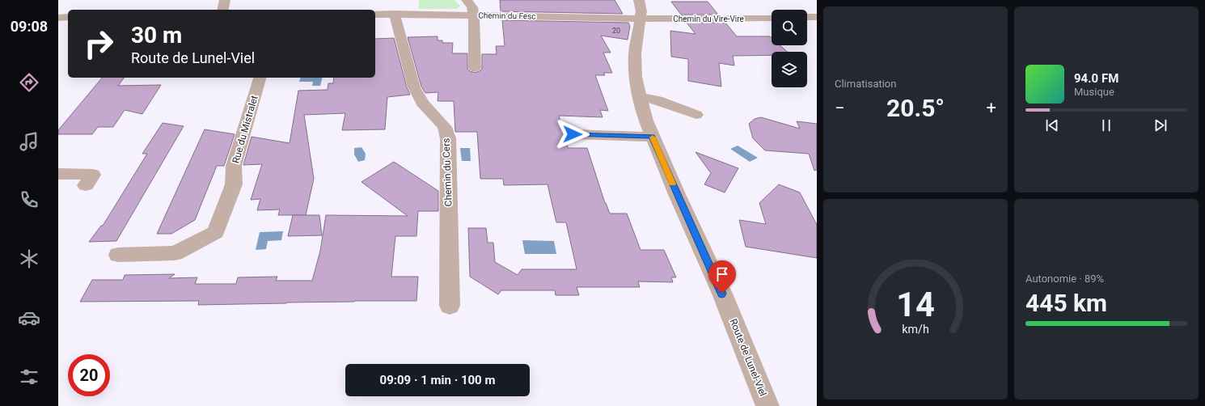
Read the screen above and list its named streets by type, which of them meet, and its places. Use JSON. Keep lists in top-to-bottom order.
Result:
{
  "streets": {
    "street": [
      "Chemin du Fesc",
      "Chemin du Vire-Vire",
      "Rue du Mistralet",
      "Chemin du Cers",
      "Route de Lunel-Viel"
    ]
  },
  "crossings": [
    ["Chemin du Fesc", "Chemin du Vire-Vire"],
    ["Chemin du Fesc", "Chemin du Cers"],
    ["Chemin du Fesc", "Route de Lunel-Viel"],
    ["Chemin du Vire-Vire", "Route de Lunel-Viel"]
  ],
  "house_numbers": ["20"],
  "page": {
    "tabs": "09:08",
    "tile": [
      "Climatisation",
      ["Autonomie · 89%", "445 km"]
    ],
    "turn": ["30 m", "Route de Lunel-Viel"],
    "song": ["94.0 FM", "Musique"],
    "heat": ["−", "20.5°", "+"],
    "limit": "20",
    "trip": "09:09 · 1 min · 100 m",
    "gauge": ["14", "km/h"]
  }
}
